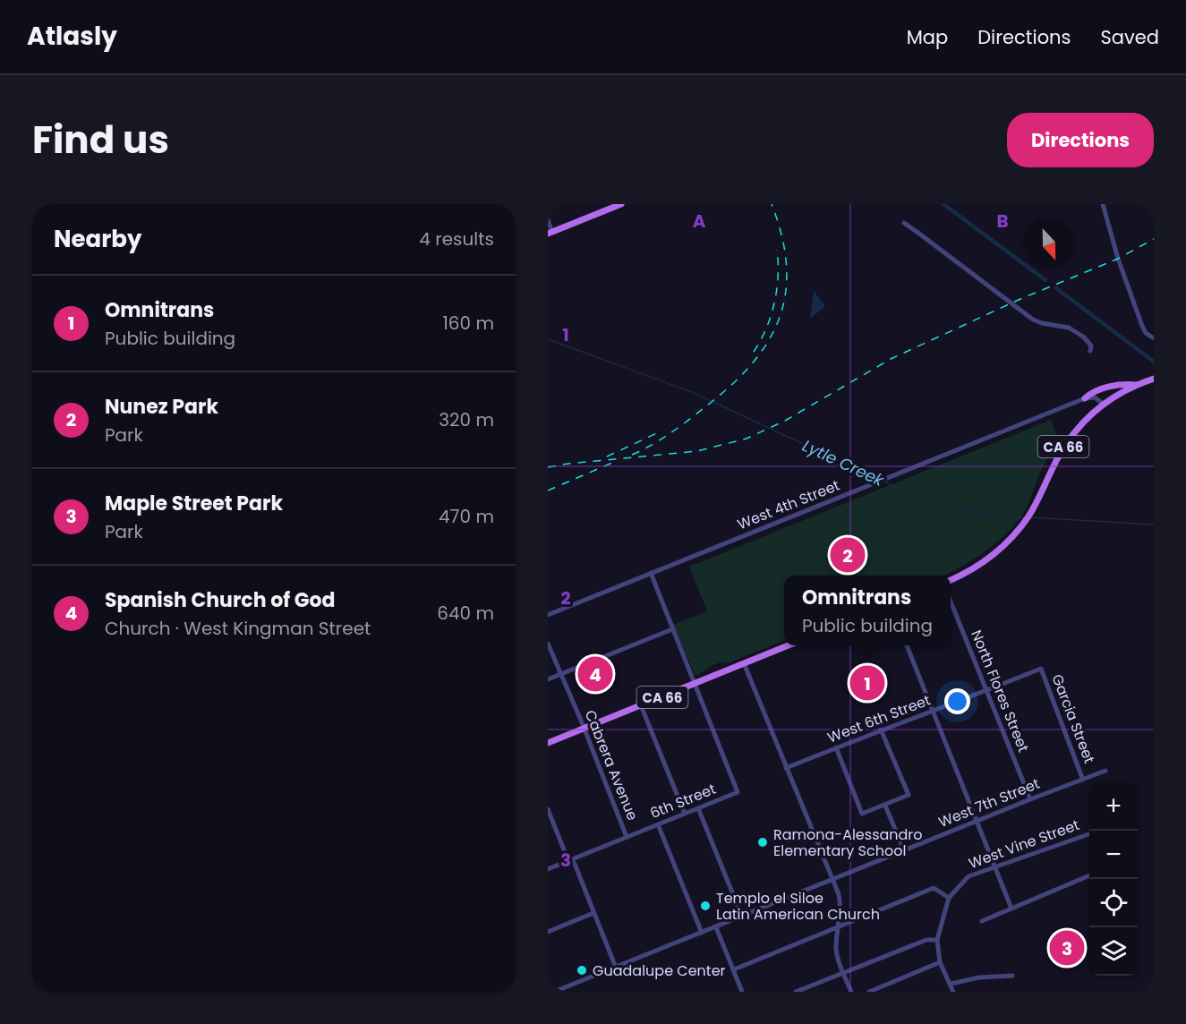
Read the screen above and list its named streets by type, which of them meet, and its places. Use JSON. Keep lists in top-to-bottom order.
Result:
{
  "streets": {
    "main road": ["CA 66"],
    "street": [
      "West 4th Street",
      "North Flores Street",
      "West 6th Street",
      "Garcia Street",
      "Cabrera Avenue",
      "6th Street",
      "West 7th Street",
      "West Vine Street"
    ]
  },
  "crossings": [
    ["CA 66", "Cabrera Avenue"],
    ["CA 66", "6th Street"],
    ["North Flores Street", "West 6th Street"],
    ["North Flores Street", "West 7th Street"],
    ["West 6th Street", "Garcia Street"],
    ["Garcia Street", "West 7th Street"],
    ["Cabrera Avenue", "6th Street"],
    ["Cabrera Avenue", "West 7th Street"]
  ],
  "water": ["Lytle Creek"],
  "places": ["Ramona-Alessandro Elementary School", "Templo el Siloe Latin American Church", "Guadalupe Center"],
  "north": "bottom",
  "page": {
    "header": "Atlasly",
    "nav": ["Map", "Directions", "Saved"],
    "title": "Find us",
    "buttons": "Directions",
    "heading": ["Nearby", "4 results"],
    "list": [
      {
        "mark": "1",
        "name": "Omnitrans",
        "note": "Public building",
        "value": "160 m"
      },
      {
        "mark": "2",
        "name": "Nunez Park",
        "note": "Park",
        "value": "320 m"
      },
      {
        "mark": "3",
        "name": "Maple Street Park",
        "note": "Park",
        "value": "470 m"
      },
      {
        "mark": "4",
        "name": "Spanish Church of God",
        "note": "Church · West Kingman Street",
        "value": "640 m"
      }
    ],
    "pins": [
      "2",
      "4",
      "1",
      "3"
    ],
    "popup": ["Omnitrans", "Public building"],
    "map_buttons": ["+", "−"]
  },
  "grid": {
    "columns": ["A", "B"],
    "rows": ["1", "2", "3"]
  }
}
